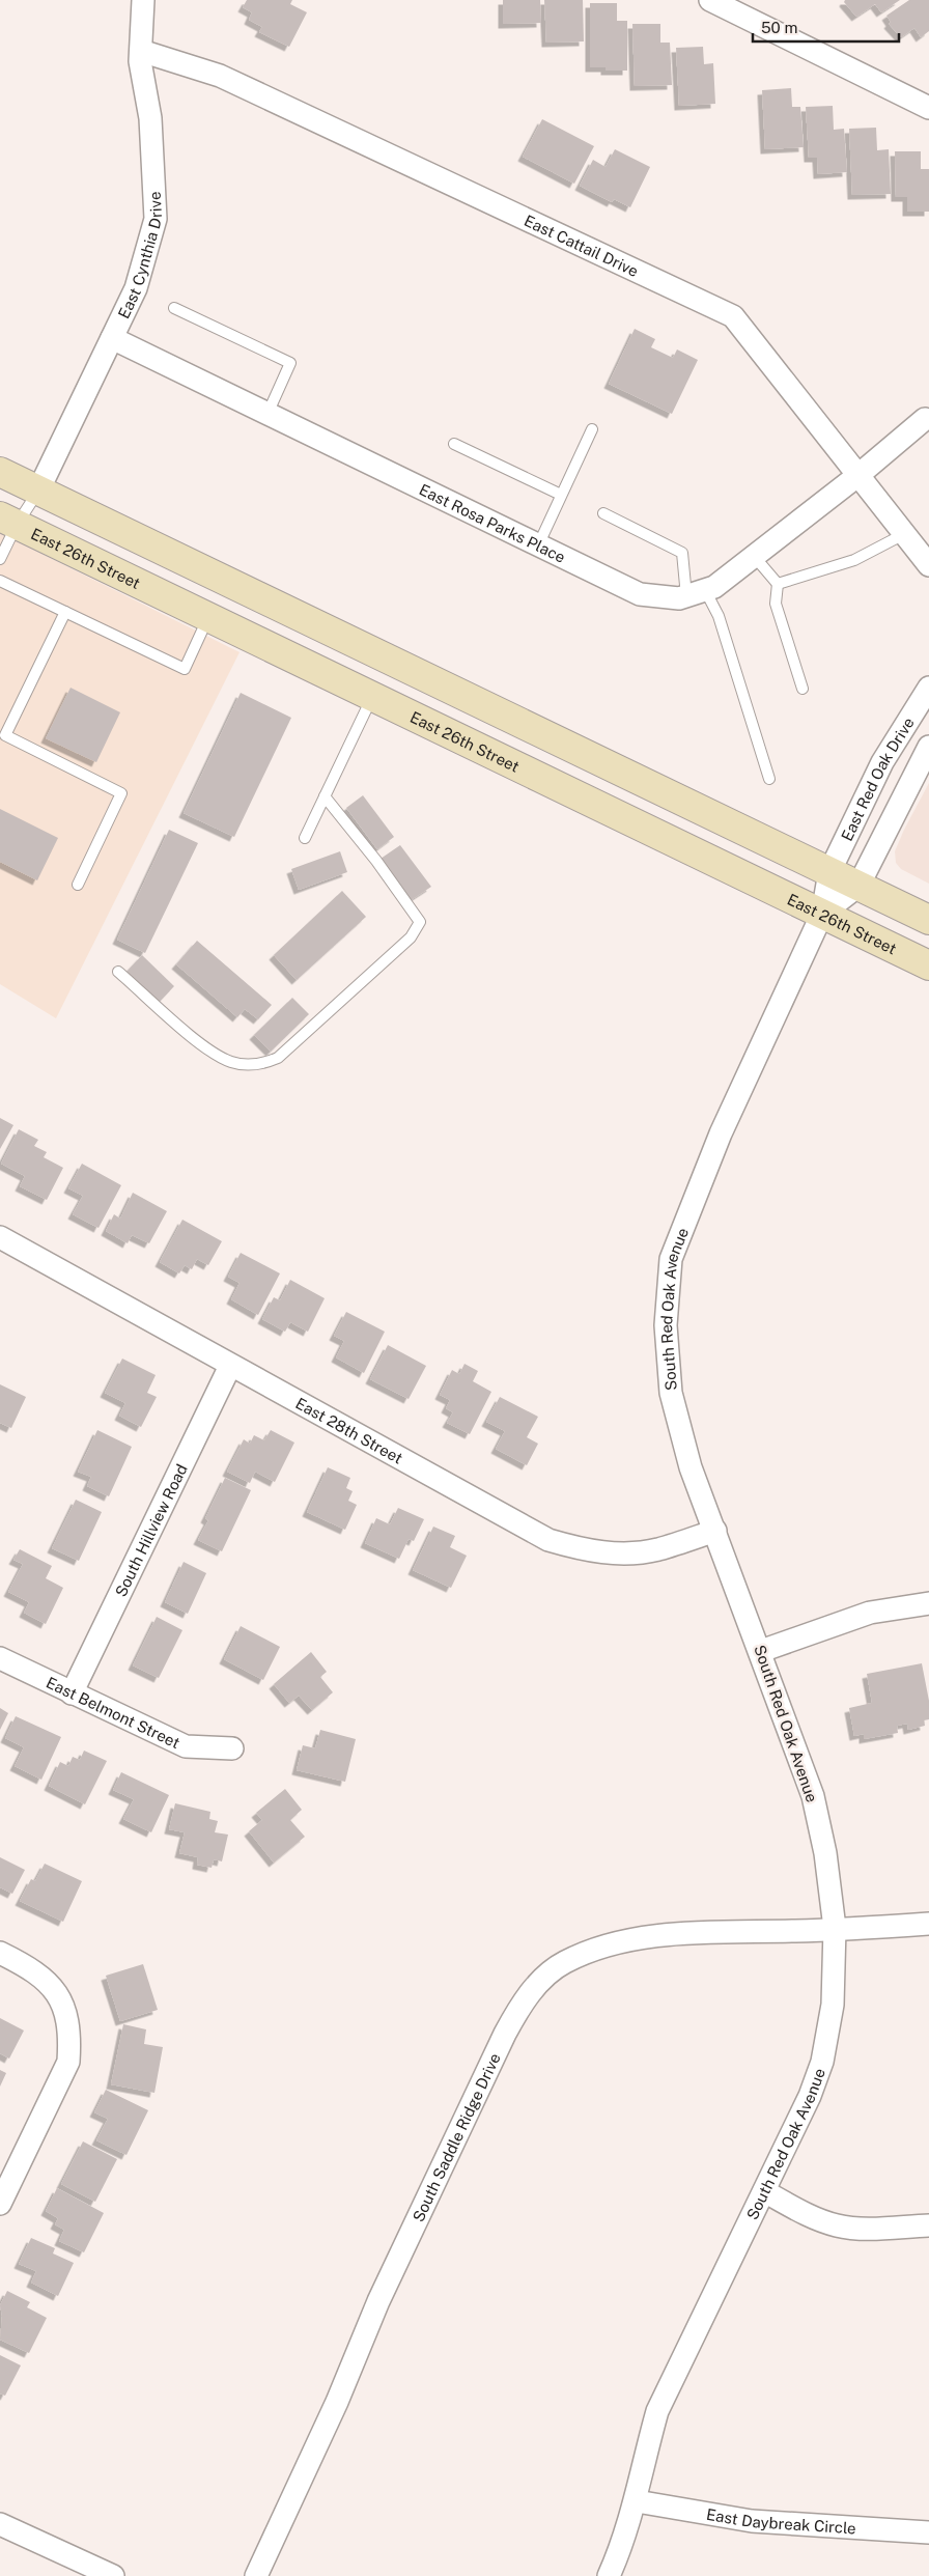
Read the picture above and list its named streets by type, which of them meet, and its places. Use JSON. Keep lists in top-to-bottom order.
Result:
{
  "streets": {
    "main road": ["East 26th Street"],
    "street": [
      "East Cattail Drive",
      "East Cynthia Drive",
      "East Rosa Parks Place",
      "East Red Oak Drive",
      "South Red Oak Avenue",
      "East 28th Street",
      "South Hillview Road",
      "East Belmont Street",
      "South Saddle Ridge Drive",
      "East Daybreak Circle"
    ]
  },
  "crossings": [
    ["East Cattail Drive", "East Cynthia Drive"],
    ["East Cattail Drive", "East Rosa Parks Place"],
    ["East Cynthia Drive", "East Rosa Parks Place"],
    ["East 26th Street", "East Red Oak Drive"],
    ["East 26th Street", "South Red Oak Avenue"],
    ["East Red Oak Drive", "South Red Oak Avenue"],
    ["South Red Oak Avenue", "East 28th Street"],
    ["South Red Oak Avenue", "South Saddle Ridge Drive"],
    ["South Red Oak Avenue", "East Daybreak Circle"],
    ["East 28th Street", "South Hillview Road"],
    ["South Hillview Road", "East Belmont Street"]
  ],
  "scale_bar": "50 m"
}
